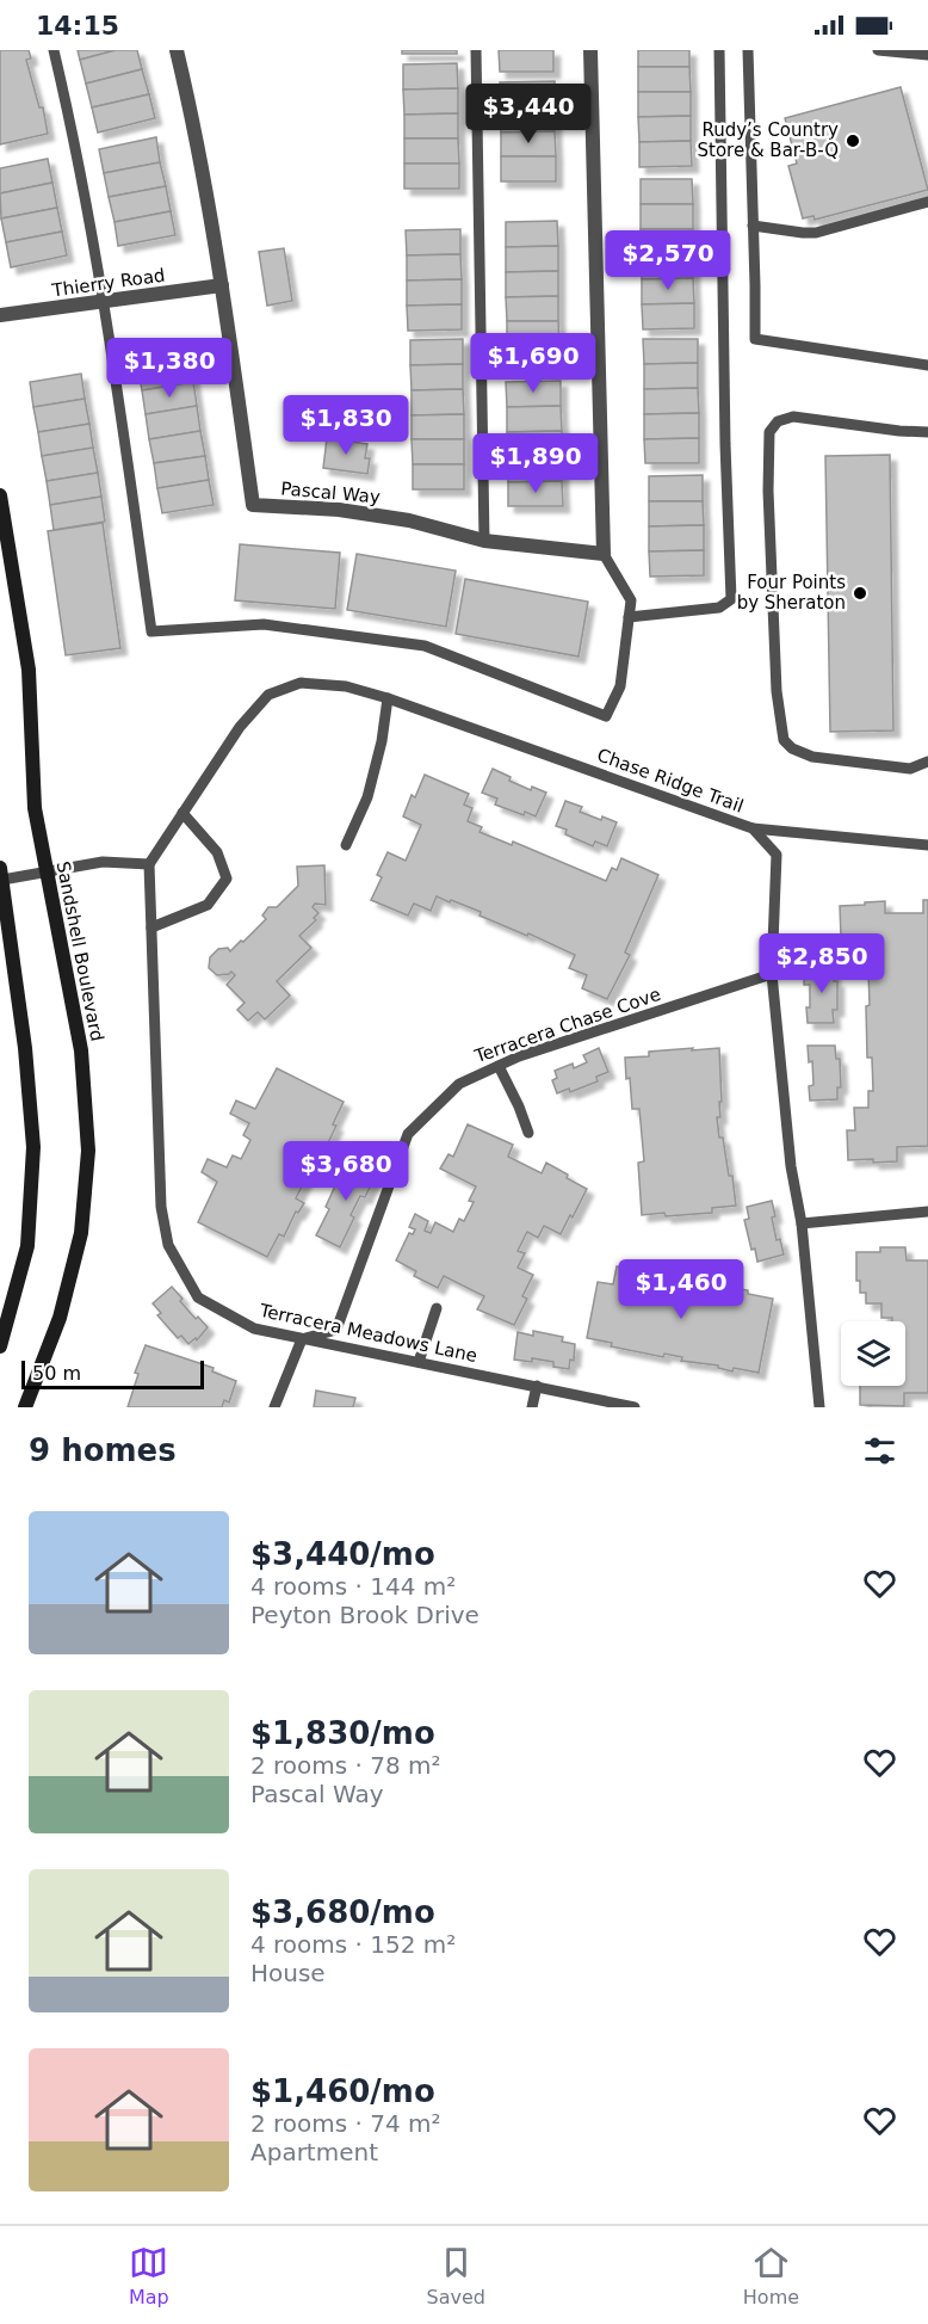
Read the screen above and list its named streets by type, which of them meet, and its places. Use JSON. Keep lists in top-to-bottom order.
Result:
{
  "streets": {
    "street": ["Thierry Road", "Pascal Way", "Sandshell Boulevard"],
    "lane": ["Chase Ridge Trail", "Terracera Chase Cove", "Terracera Meadows Lane"]
  },
  "crossings": [
    ["Thierry Road", "Pascal Way"],
    ["Chase Ridge Trail", "Terracera Chase Cove"],
    ["Terracera Chase Cove", "Terracera Meadows Lane"]
  ],
  "places": ["Rudy’s Country Store & Bar-B-Q", "Four Points by Sheraton"],
  "scale_bar": "50 m",
  "page": {
    "status": "14:15",
    "price": [
      "$3,440",
      "$2,570",
      "$1,690",
      "$1,380",
      "$1,830",
      "$1,890",
      "$2,850",
      "$3,680",
      "$1,460"
    ],
    "scale": "50 m",
    "heading": "9 homes",
    "list": [
      {
        "name": "$3,440/mo",
        "note": "4 rooms · 144 m² · Peyton Brook Drive"
      },
      {
        "name": "$1,830/mo",
        "note": "2 rooms · 78 m² · Pascal Way"
      },
      {
        "name": "$3,680/mo",
        "note": "4 rooms · 152 m² · House"
      },
      {
        "name": "$1,460/mo",
        "note": "2 rooms · 74 m² · Apartment"
      }
    ],
    "tabs": ["Map", "Saved", "Home"]
  }
}
